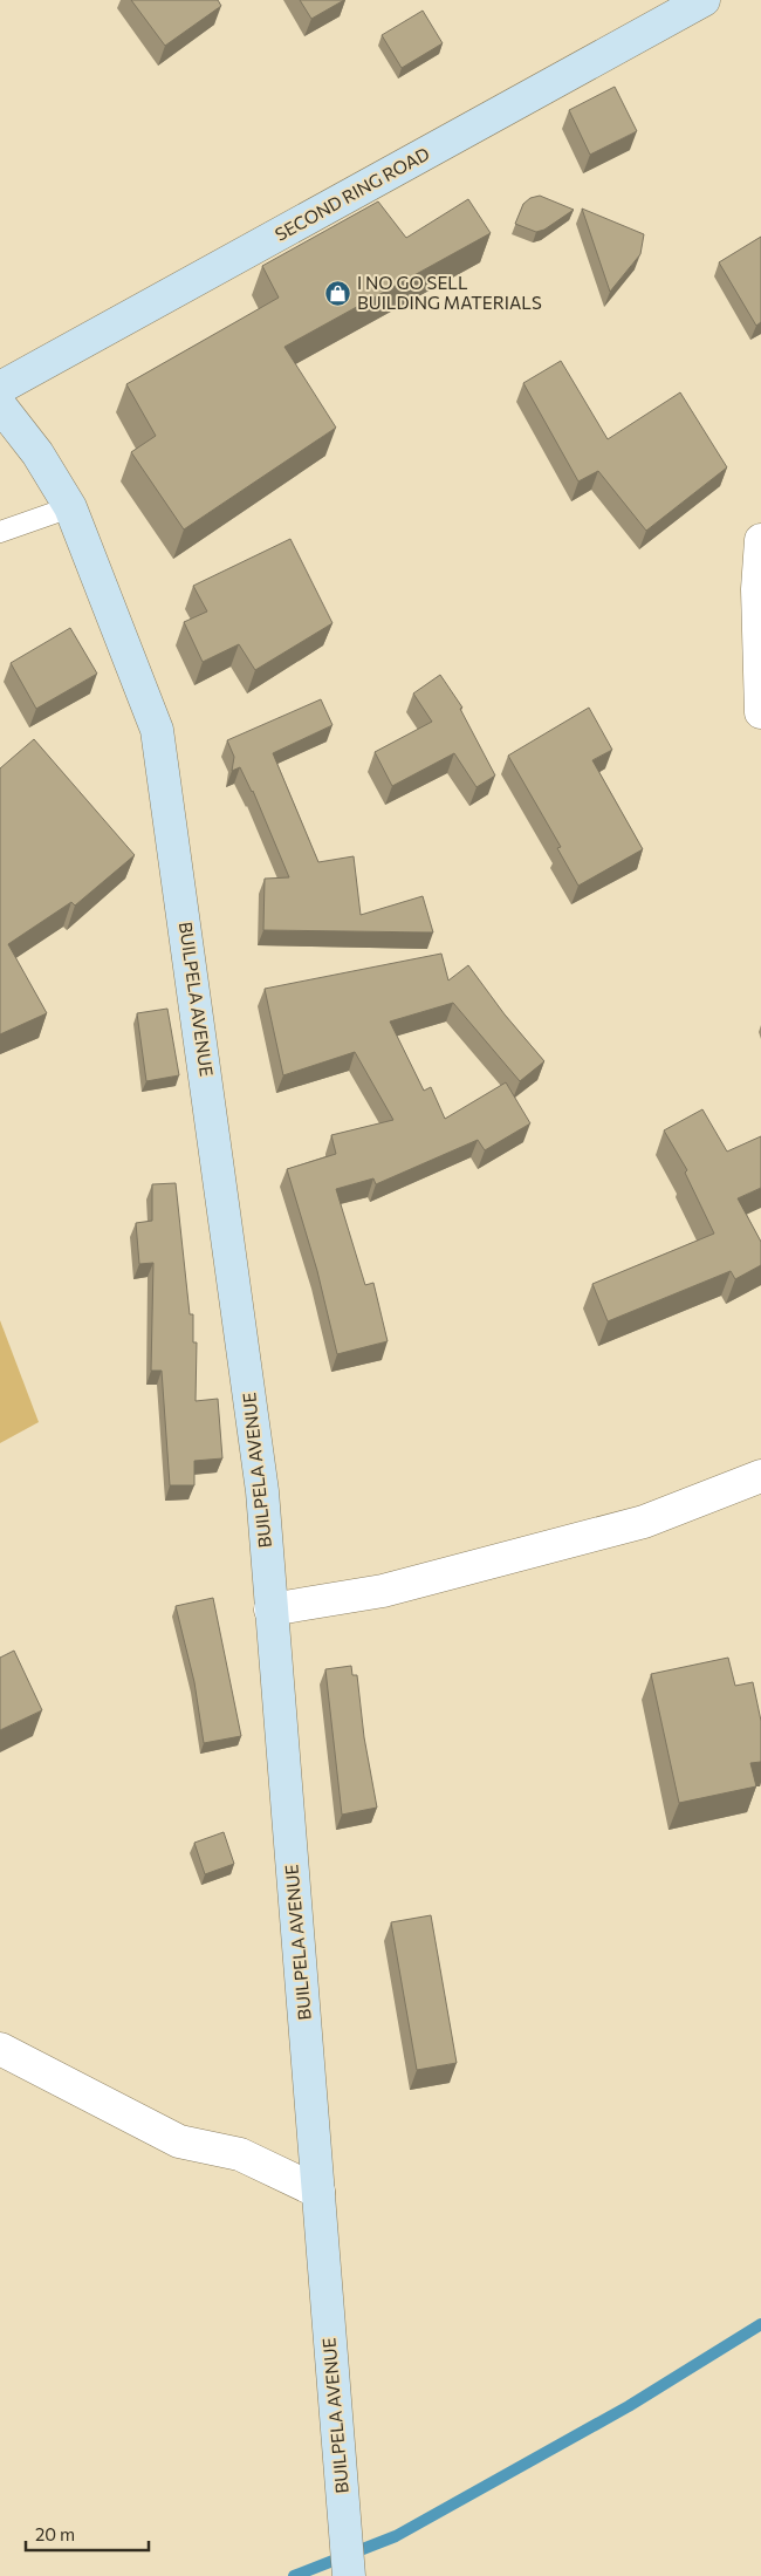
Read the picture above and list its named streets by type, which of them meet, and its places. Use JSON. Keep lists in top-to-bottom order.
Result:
{
  "streets": {
    "street": ["SECOND RING ROAD", "BUILPELA AVENUE"]
  },
  "places": {
    "shop": ["I NO GO SELL BUILDING MATERIALS"]
  },
  "scale_bar": "20 m"
}
